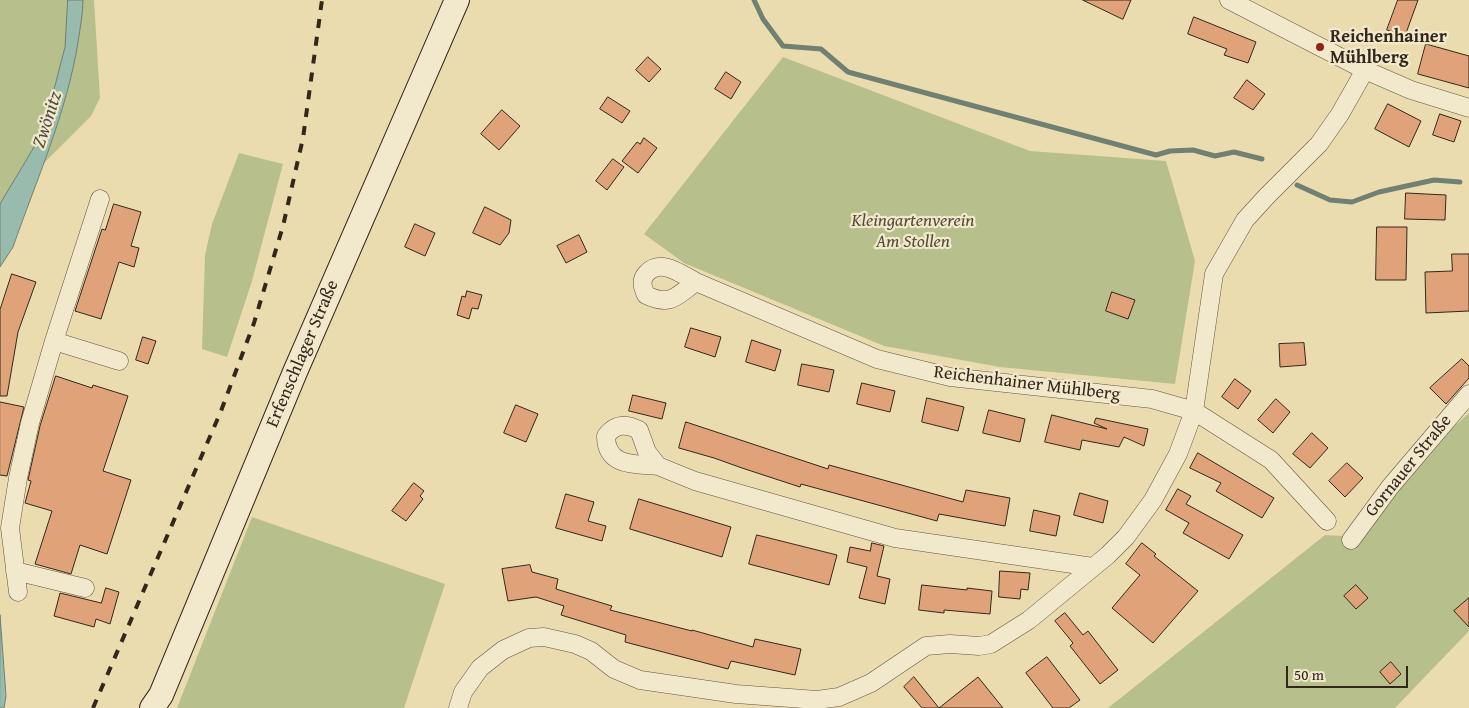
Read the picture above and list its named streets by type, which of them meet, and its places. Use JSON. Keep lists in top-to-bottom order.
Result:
{
  "streets": {
    "main road": ["Erfenschlager Straße"],
    "street": ["Reichenhainer Mühlberg", "Gornauer Straße"]
  },
  "water": ["Zwönitz"],
  "parks": ["Kleingartenverein Am Stollen"],
  "places": ["Reichenhainer Mühlberg"],
  "scale_bar": "50 m"
}
